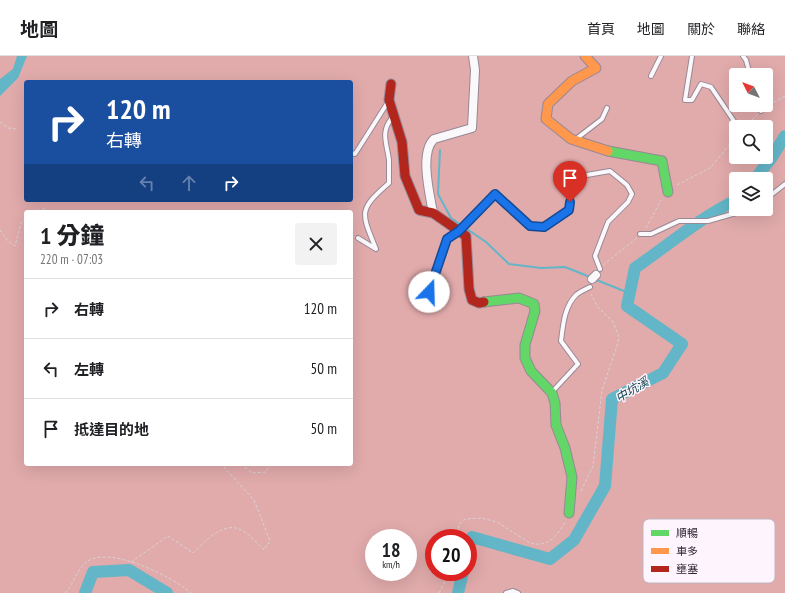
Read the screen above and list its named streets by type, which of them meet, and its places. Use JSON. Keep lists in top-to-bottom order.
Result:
{
  "water": ["中坑溪"],
  "legend": ["順暢", "車多", "壅塞"],
  "north": "top left",
  "page": {
    "header": "地圖",
    "nav": [
      "首頁",
      "地圖",
      "關於",
      "聯絡"
    ],
    "turn": ["120 m", "右轉"],
    "heading": ["1 分鐘", "220 m · 07:03"],
    "list": [
      {
        "name": "右轉",
        "value": "120 m"
      },
      {
        "name": "左轉",
        "value": "50 m"
      },
      {
        "name": "抵達目的地",
        "value": "50 m"
      }
    ],
    "speed": "18 km/h",
    "limit": "20"
  }
}
